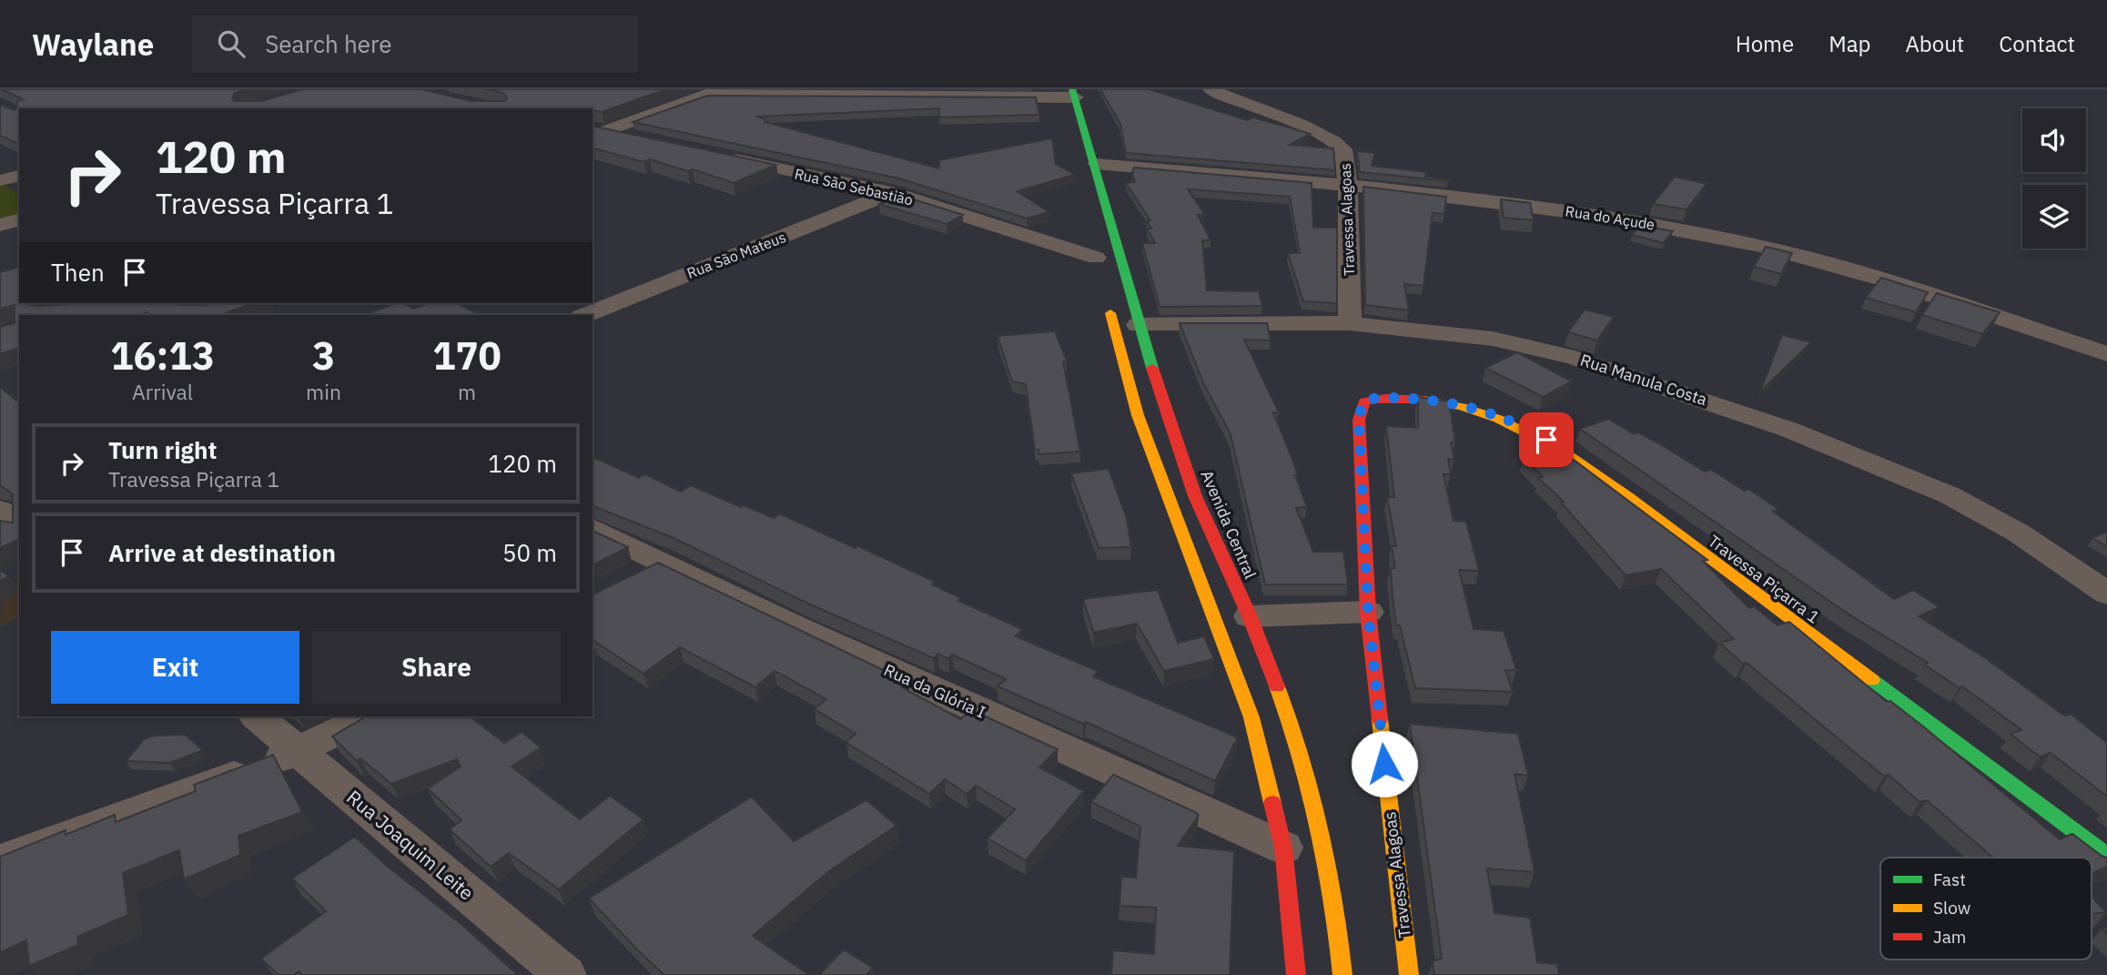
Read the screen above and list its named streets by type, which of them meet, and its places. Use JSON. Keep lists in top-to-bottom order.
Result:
{
  "streets": {
    "main road": ["Travessa Alagoas", "Avenida Central", "Travessa Piçarra 1"],
    "street": [
      "Rua São Sebastião",
      "Rua do Açude",
      "Rua São Mateus",
      "Rua Manula Costa",
      "Rua da Glória I",
      "Rua Joaquim Leite"
    ]
  },
  "crossings": [
    ["Rua São Sebastião", "Rua São Mateus"],
    ["Rua do Açude", "Travessa Alagoas"],
    ["Rua do Açude", "Avenida Central"],
    ["Travessa Alagoas", "Rua Manula Costa"],
    ["Travessa Alagoas", "Travessa Piçarra 1"],
    ["Rua Manula Costa", "Avenida Central"]
  ],
  "legend": ["Fast", "Slow", "Jam"],
  "page": {
    "header": "Waylane",
    "search": "Search here",
    "nav": [
      "Home",
      "Map",
      "About",
      "Contact"
    ],
    "turn": ["120 m", "Travessa Piçarra 1"],
    "then": "Then",
    "eta": [
      "16:13",
      "Arrival",
      "3",
      "min",
      "170",
      "m"
    ],
    "list": [
      {
        "name": "Turn right",
        "note": "Travessa Piçarra 1",
        "value": "120 m"
      },
      {
        "name": "Arrive at destination",
        "value": "50 m"
      }
    ],
    "buttons": ["Exit", "Share"]
  }
}
